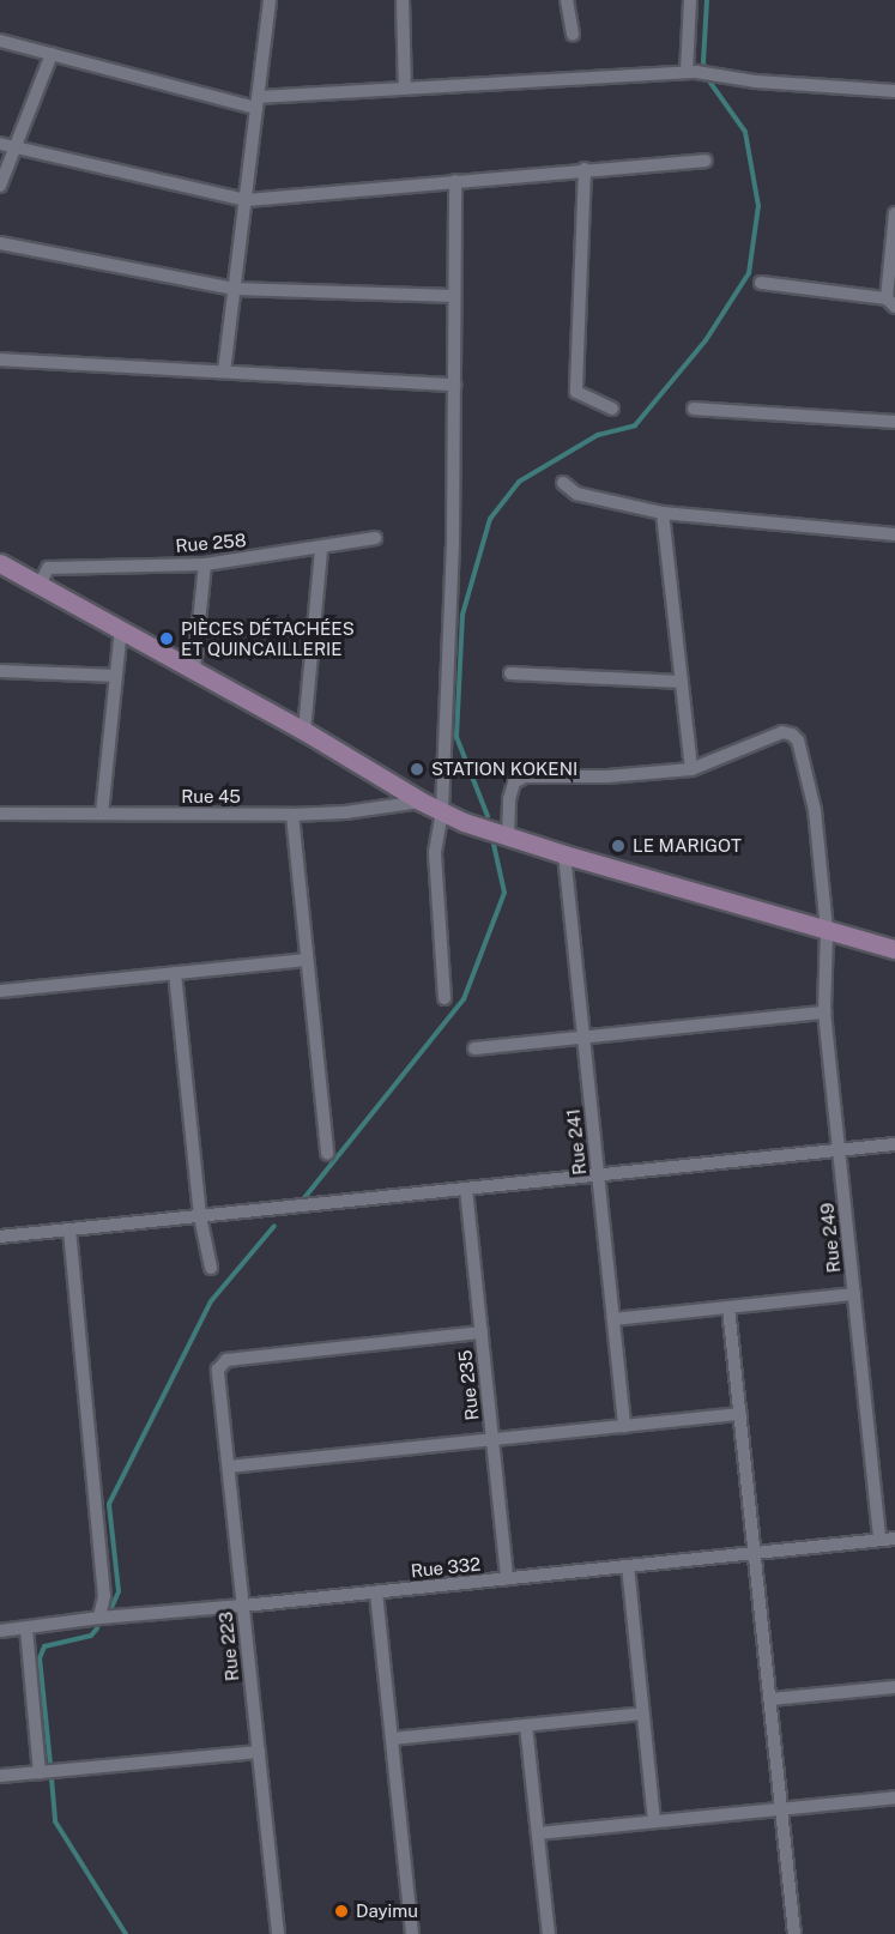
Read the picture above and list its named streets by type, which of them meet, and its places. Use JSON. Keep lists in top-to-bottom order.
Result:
{
  "streets": {
    "street": [
      "Rue 258",
      "Rue 45",
      "Rue 241",
      "Rue 249",
      "Rue 235",
      "Rue 332",
      "Rue 223"
    ]
  },
  "crossings": [
    ["Rue 249", "Rue 332"],
    ["Rue 235", "Rue 332"],
    ["Rue 235", "Rue 223"],
    ["Rue 332", "Rue 223"]
  ],
  "places": [
    "PIÈCES DÉTACHÉES ET QUINCAILLERIE",
    "STATION KOKENI",
    "LE MARIGOT",
    "Dayimu"
  ]
}
